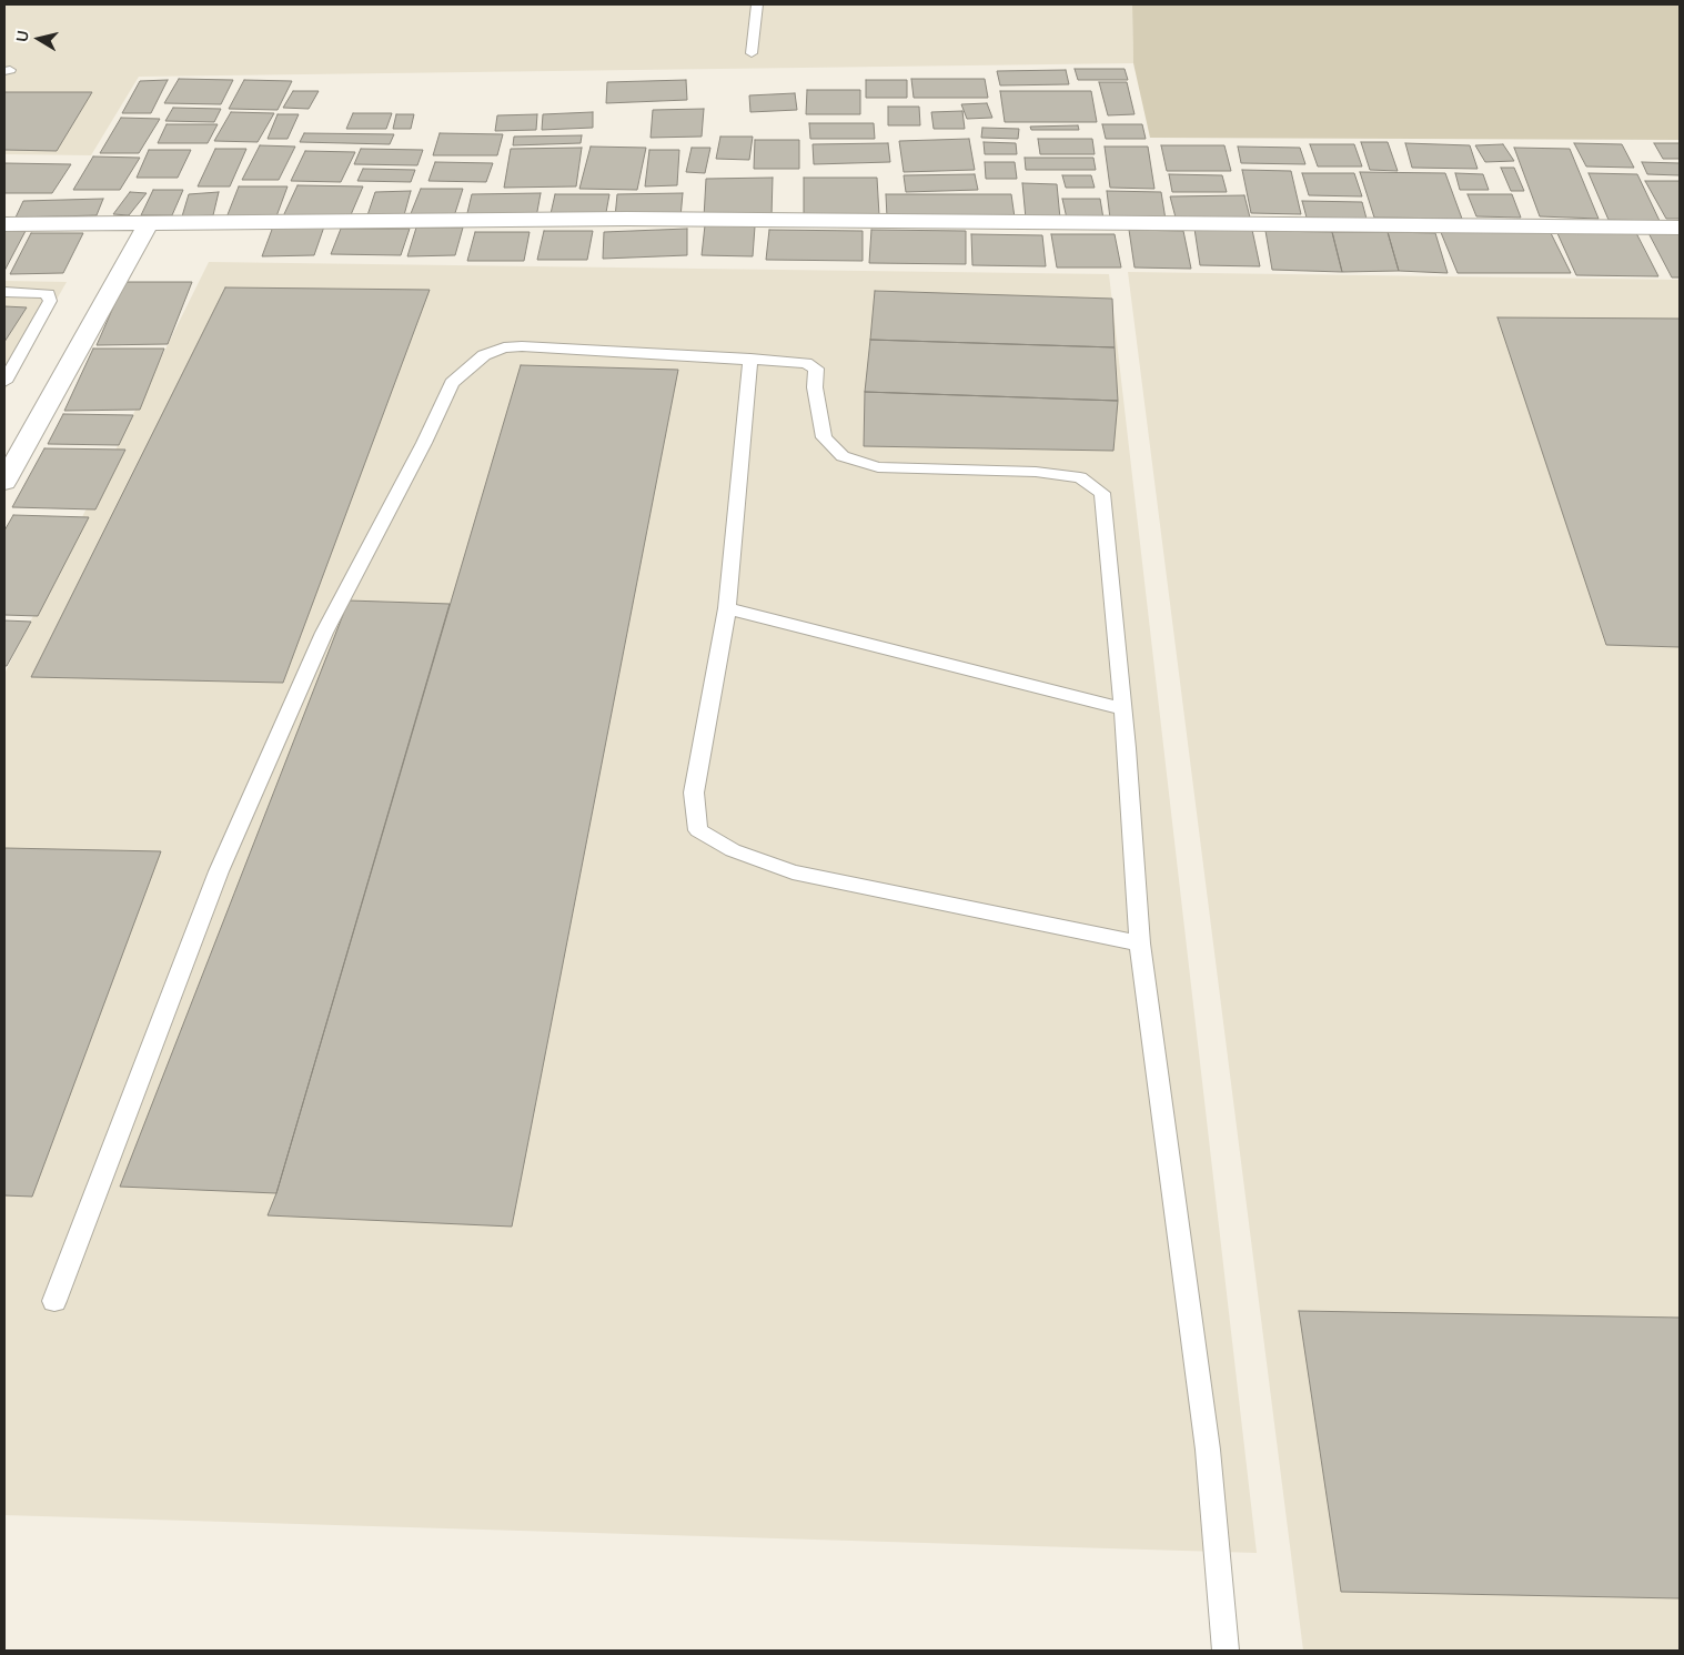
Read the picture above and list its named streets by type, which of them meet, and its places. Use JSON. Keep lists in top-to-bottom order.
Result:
{
  "north": "left"
}
